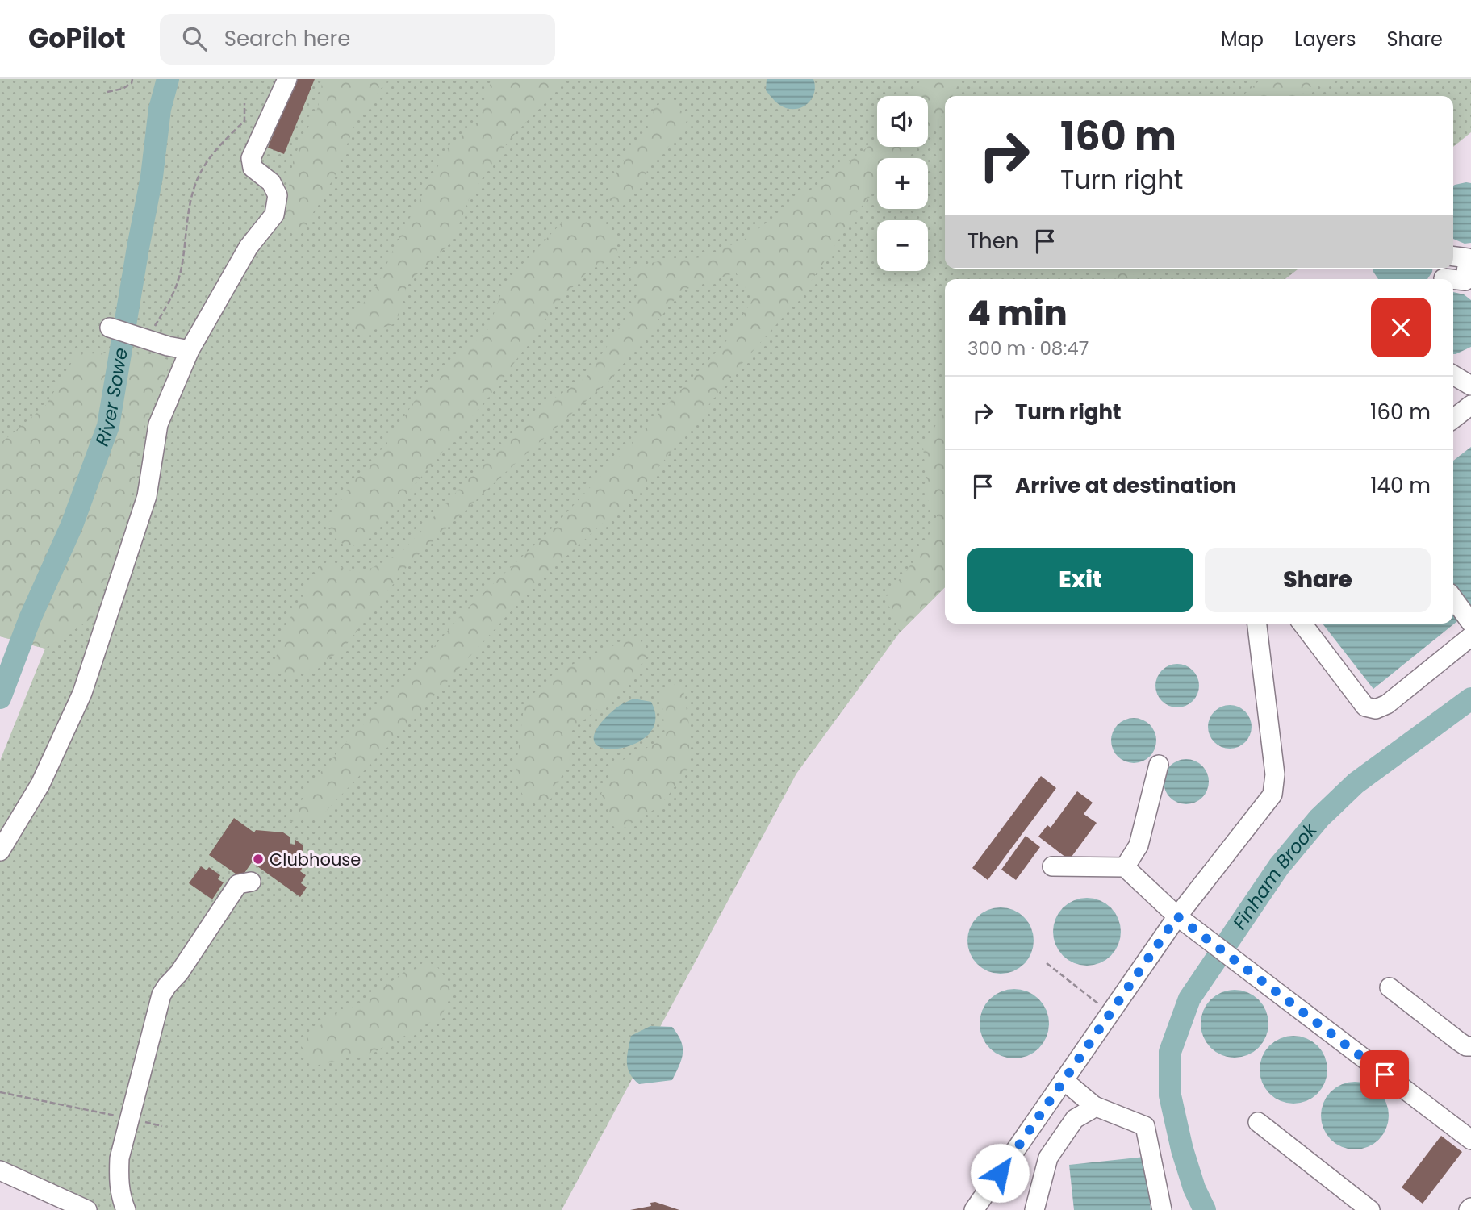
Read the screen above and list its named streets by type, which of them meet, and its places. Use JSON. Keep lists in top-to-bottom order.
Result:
{
  "water": ["River Sowe", "Finham Brook"],
  "places": ["Clubhouse"],
  "page": {
    "header": "GoPilot",
    "search": "Search here",
    "nav": ["Map", "Layers", "Share"],
    "map_buttons": ["+", "−"],
    "turn": ["160 m", "Turn right"],
    "then": "Then",
    "heading": ["4 min", "300 m · 08:47"],
    "list": [
      {
        "name": "Turn right",
        "value": "160 m"
      },
      {
        "name": "Arrive at destination",
        "value": "140 m"
      }
    ],
    "buttons": ["Exit", "Share"]
  }
}
